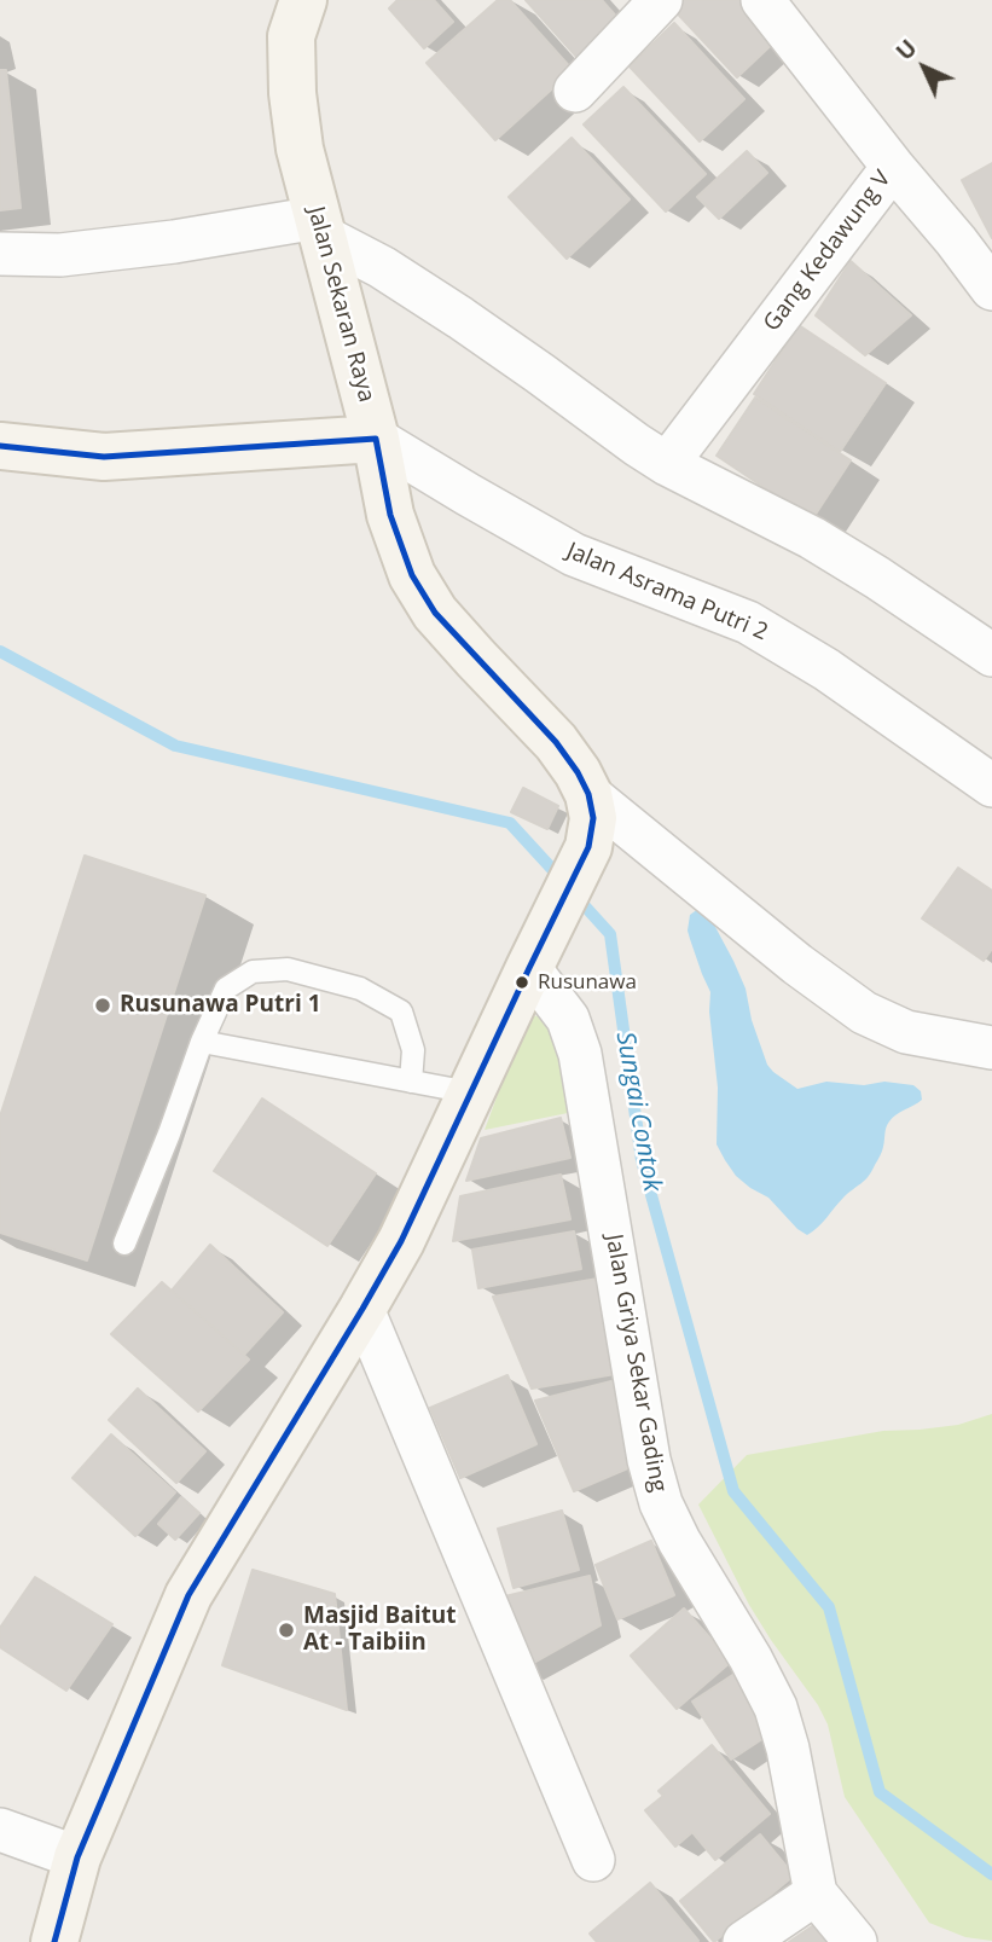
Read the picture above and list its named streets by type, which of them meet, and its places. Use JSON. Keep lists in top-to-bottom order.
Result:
{
  "streets": {
    "main road": ["Jalan Sekaran Raya"],
    "street": ["Gang Kedawung V", "Jalan Asrama Putri 2", "Jalan Griya Sekar Gading"]
  },
  "crossings": [
    ["Jalan Sekaran Raya", "Jalan Asrama Putri 2"]
  ],
  "water": ["Sungai Contok"],
  "places": ["Rusunawa", "Rusunawa Putri 1", "Masjid Baitut At - Taibiin"],
  "north": "top left"
}
